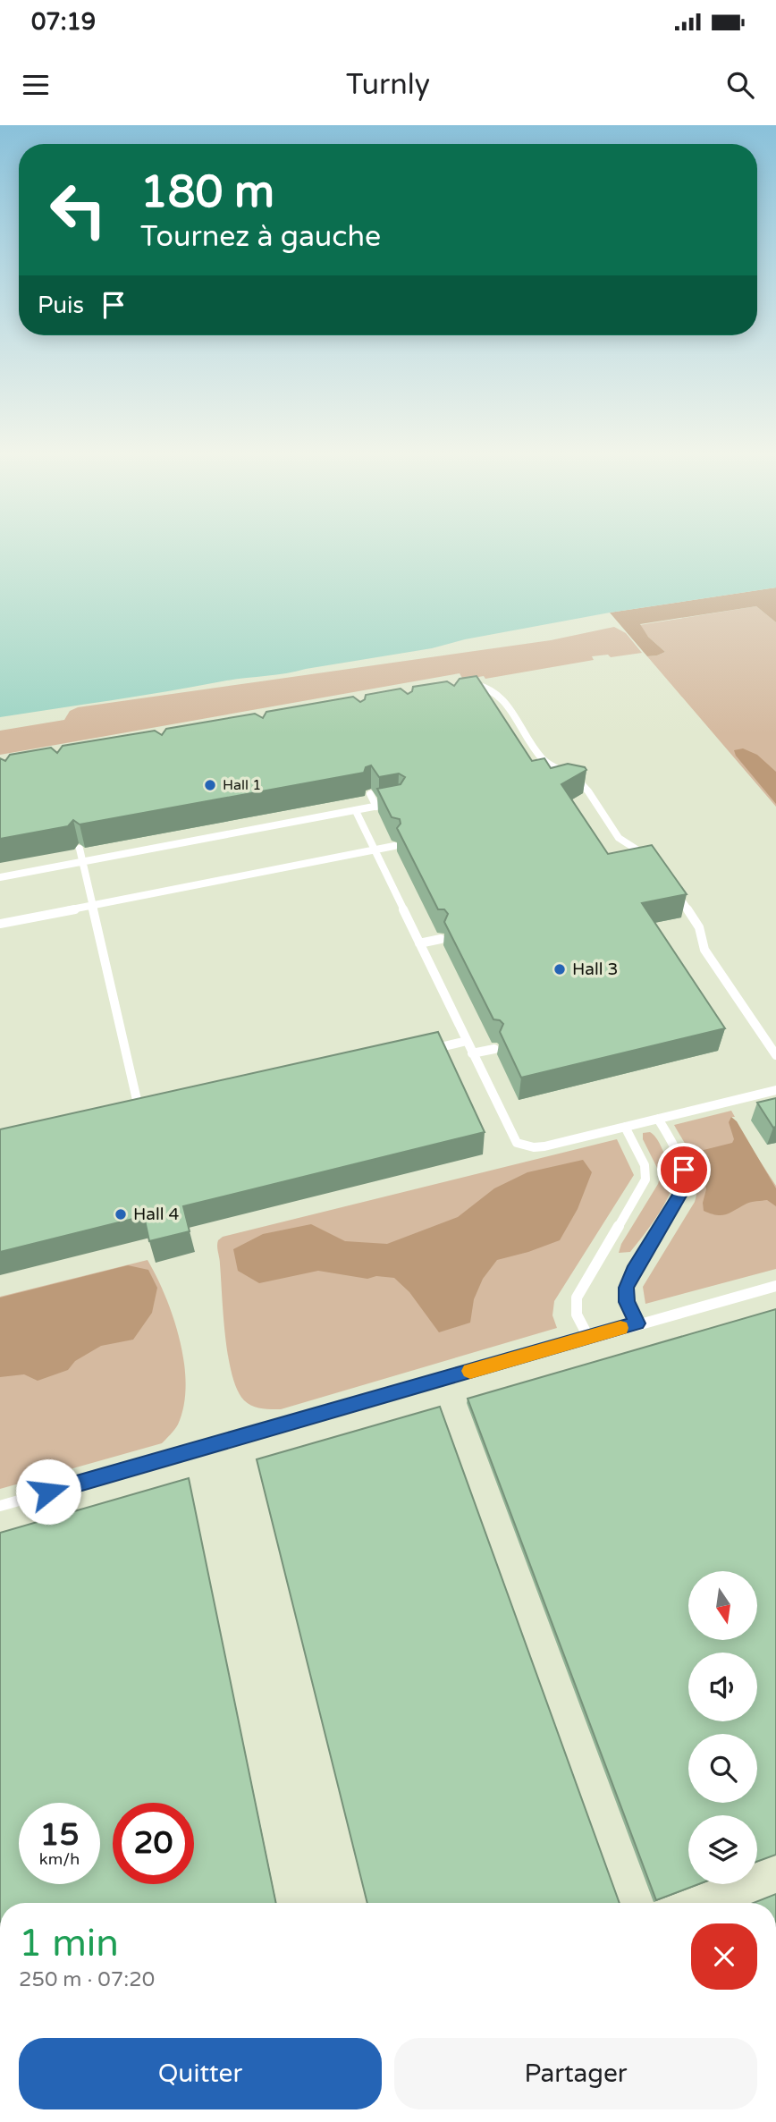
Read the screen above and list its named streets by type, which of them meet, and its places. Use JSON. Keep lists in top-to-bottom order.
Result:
{
  "places": ["Hall 1", "Hall 3", "Hall 4"],
  "north": "bottom",
  "page": {
    "status": "07:19",
    "header": "Turnly",
    "turn": ["180 m", "Tournez à gauche"],
    "then": "Puis",
    "speed": "15 km/h",
    "limit": "20",
    "heading": ["1 min", "250 m · 07:20"],
    "buttons": ["Quitter", "Partager"]
  }
}
